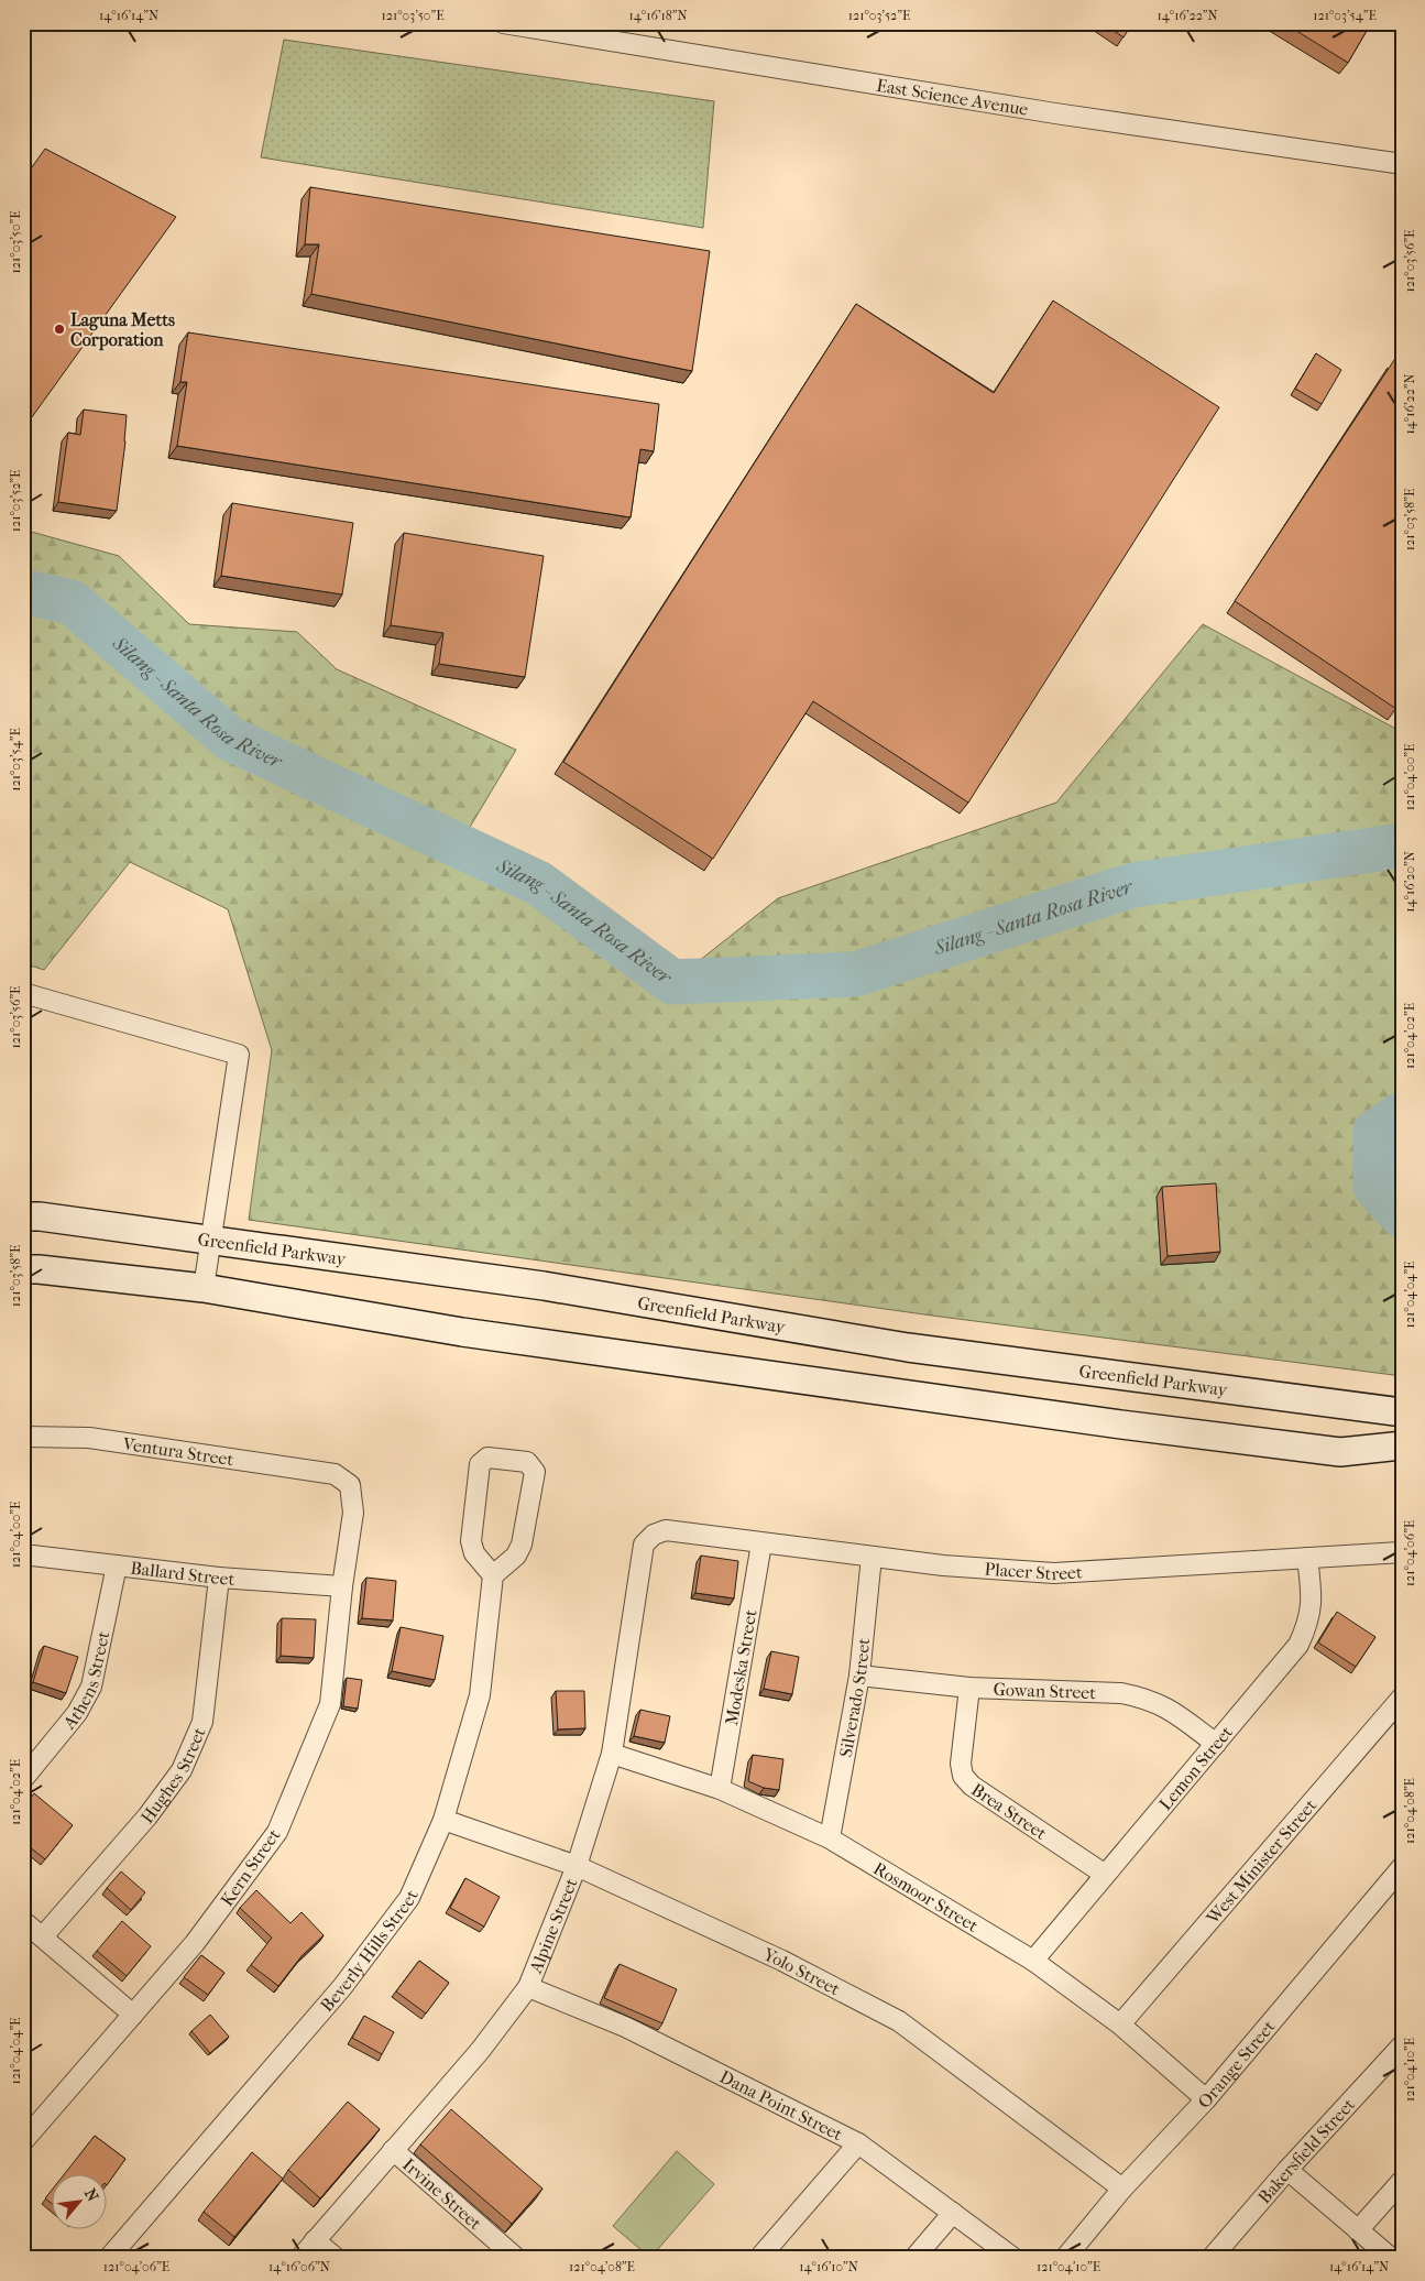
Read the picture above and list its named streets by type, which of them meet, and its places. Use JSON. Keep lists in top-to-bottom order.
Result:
{
  "streets": {
    "main road": ["Greenfield Parkway"],
    "street": [
      "East Science Avenue",
      "Ventura Street",
      "Placer Street",
      "Ballard Street",
      "Modeska Street",
      "Athens Street",
      "Gowan Street",
      "Silverado Street",
      "Lemon Street",
      "Hughes Street",
      "Brea Street",
      "West Minister Street",
      "Kern Street",
      "Rosmoor Street",
      "Alpine Street",
      "Beverly Hills Street",
      "Yolo Street",
      "Orange Street",
      "Dana Point Street",
      "Bakersfield Street",
      "Irvine Street"
    ]
  },
  "crossings": [
    ["Ventura Street", "Kern Street"],
    ["Placer Street", "Modeska Street"],
    ["Placer Street", "Silverado Street"],
    ["Placer Street", "Lemon Street"],
    ["Placer Street", "Alpine Street"],
    ["Ballard Street", "Athens Street"],
    ["Ballard Street", "Hughes Street"],
    ["Ballard Street", "Kern Street"],
    ["Modeska Street", "Rosmoor Street"],
    ["Gowan Street", "Silverado Street"],
    ["Gowan Street", "Lemon Street"],
    ["Gowan Street", "Brea Street"],
    ["Silverado Street", "Rosmoor Street"],
    ["Lemon Street", "Brea Street"],
    ["Lemon Street", "Rosmoor Street"],
    ["West Minister Street", "Rosmoor Street"],
    ["Rosmoor Street", "Alpine Street"],
    ["Rosmoor Street", "Orange Street"],
    ["Alpine Street", "Yolo Street"],
    ["Alpine Street", "Dana Point Street"],
    ["Alpine Street", "Irvine Street"],
    ["Beverly Hills Street", "Yolo Street"],
    ["Yolo Street", "Orange Street"]
  ],
  "water": ["Silang - Santa Rosa River"],
  "places": ["Laguna Metts Corporation"],
  "north": "top right",
  "coordinates": [
    "14°16'14\"N",
    "121°03'50\"E",
    "14°16'18\"N",
    "121°03'52\"E",
    "14°16'22\"N",
    "121°03'54\"E",
    "121°03'56\"E",
    "121°03'58\"E",
    "121°04'00\"E",
    "14°16'20\"N",
    "121°04'02\"E",
    "121°04'04\"E",
    "121°04'06\"E",
    "121°04'08\"E",
    "121°04'10\"E",
    "14°16'06\"N",
    "14°16'10\"N"
  ]
}
